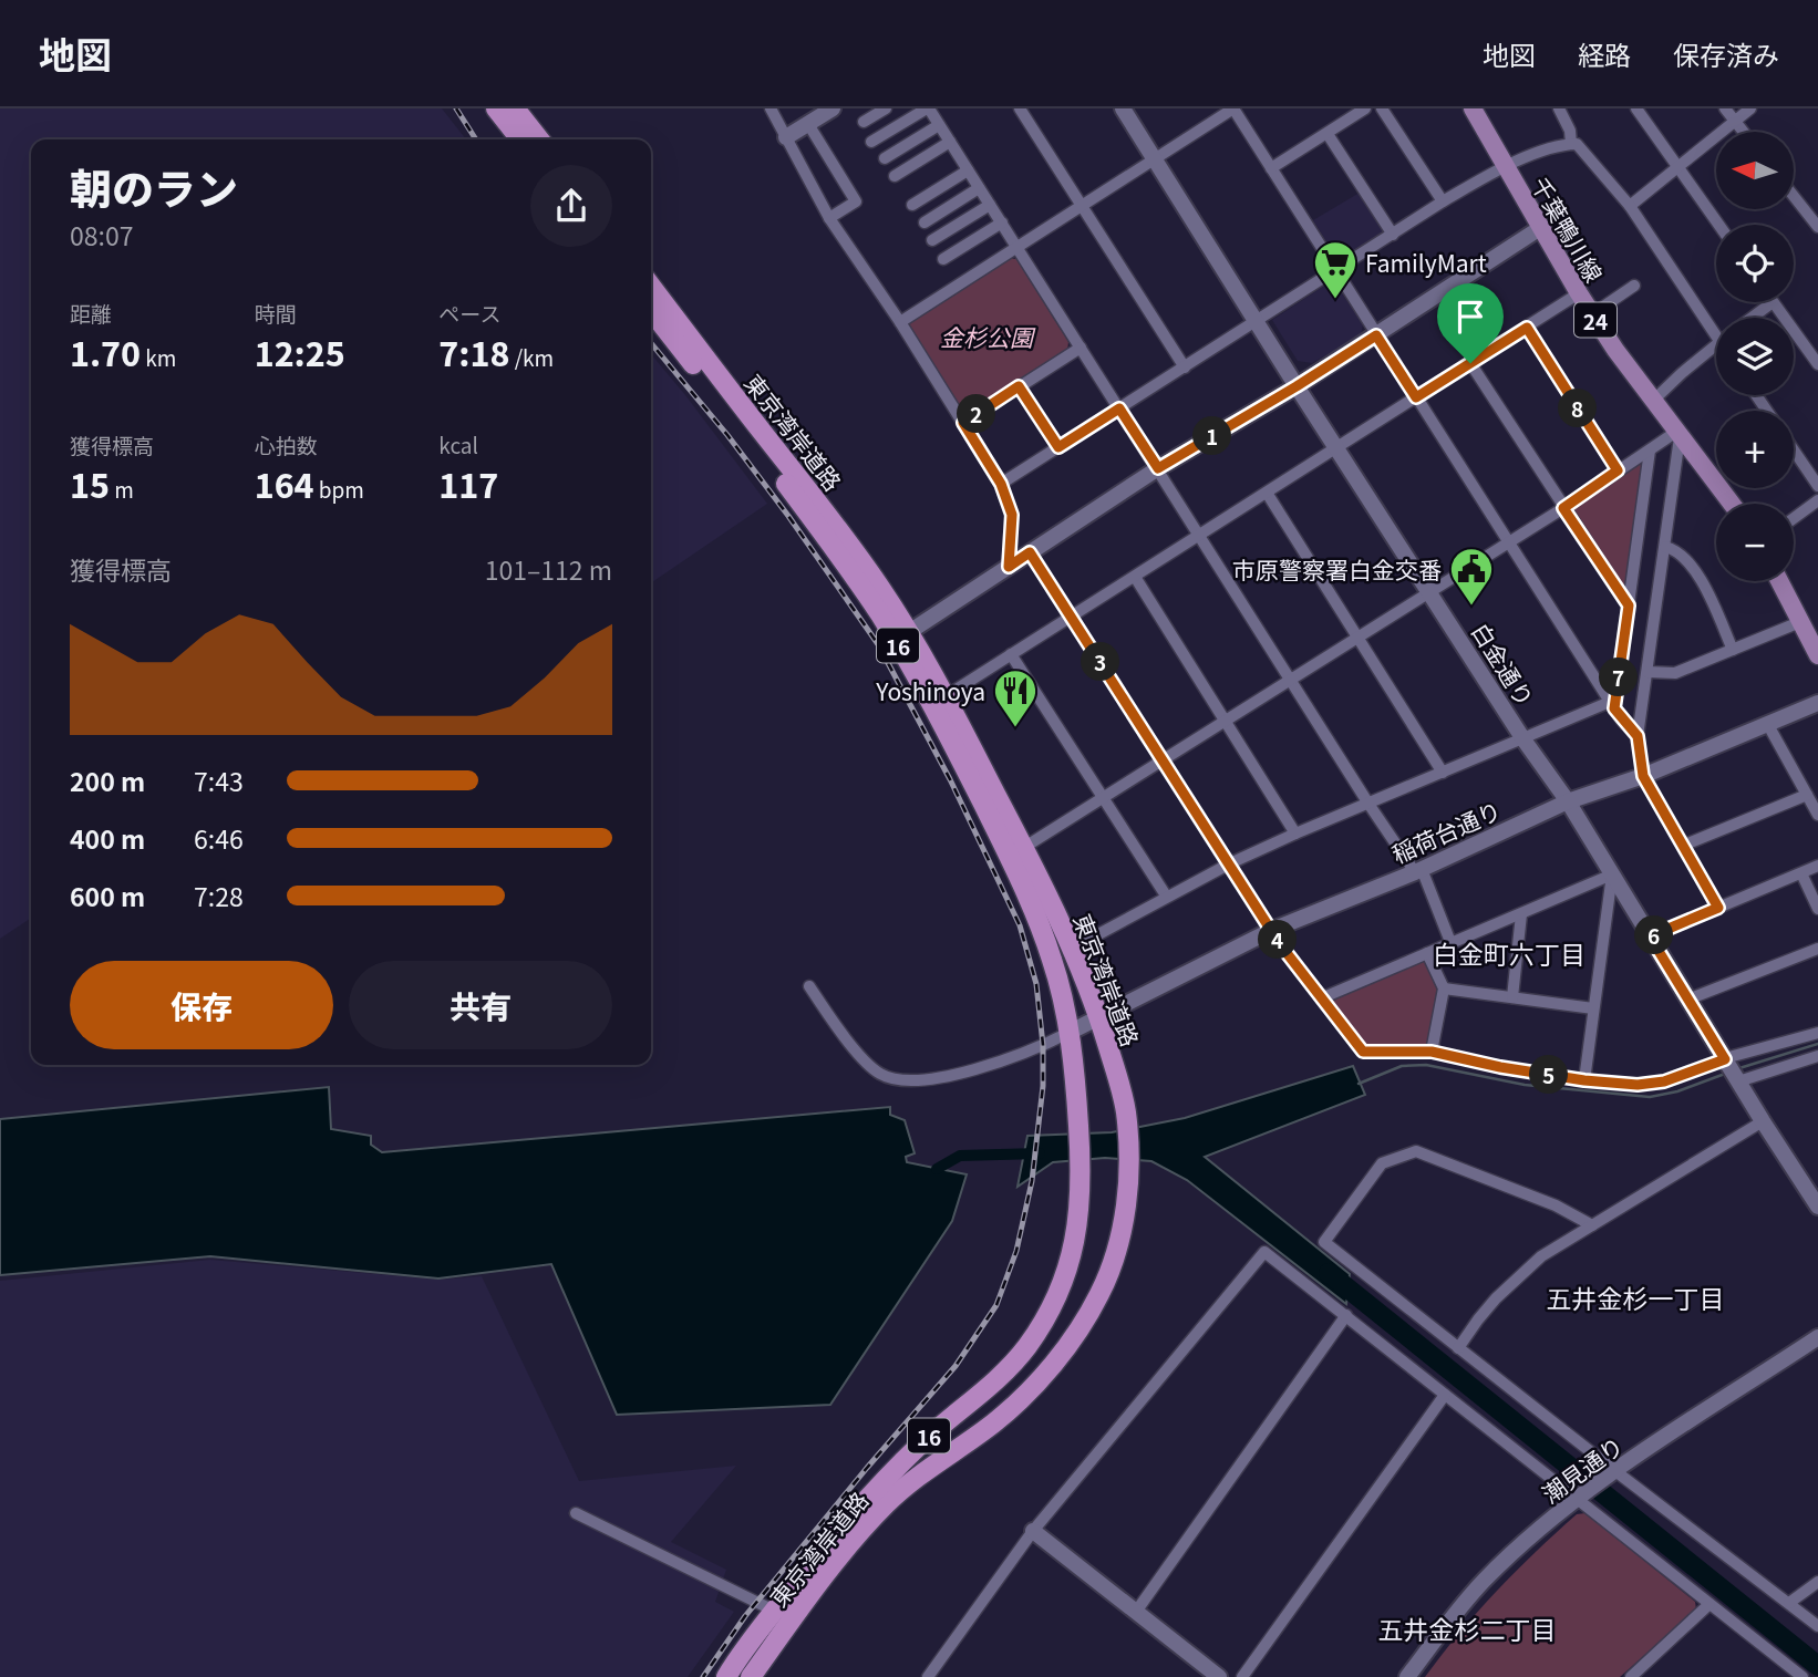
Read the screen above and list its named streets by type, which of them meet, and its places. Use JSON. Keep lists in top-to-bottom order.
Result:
{
  "streets": {
    "highway": ["東京湾岸道路", "16"],
    "main road": ["千葉鴨川線", "24"],
    "street": ["白金通り", "稲荷台通り", "潮見通り"]
  },
  "crossings": [
    ["東京湾岸道路", "稲荷台通り"],
    ["白金通り", "稲荷台通り"]
  ],
  "districts": ["白金町六丁目", "五井金杉一丁目", "五井金杉二丁目"],
  "parks": ["金杉公園"],
  "places": {
    "supermarket": ["FamilyMart"],
    "public building": ["市原警察署白金交番"],
    "restaurant": ["Yoshinoya"]
  },
  "north": "left",
  "page": {
    "header": "地図",
    "nav": ["地図", "経路", "保存済み"],
    "map_buttons": ["+", "−"],
    "heading": ["朝のラン", "08:07"],
    "stats": [
      ["距離", "1.70 km"],
      ["時間", "12:25"],
      ["ペース", "7:18 /km"],
      ["獲得標高", "15 m"],
      ["心拍数", "164 bpm"],
      ["kcal", "117"]
    ],
    "pins": [
      "8",
      "2",
      "1",
      "3",
      "7",
      "6",
      "4",
      "5"
    ],
    "chart": ["獲得標高", "101–112 m"],
    "list": [
      {
        "name": "200 m",
        "note": "7:43"
      },
      {
        "name": "400 m",
        "note": "6:46"
      },
      {
        "name": "600 m",
        "note": "7:28"
      }
    ],
    "buttons": ["保存", "共有"]
  }
}
